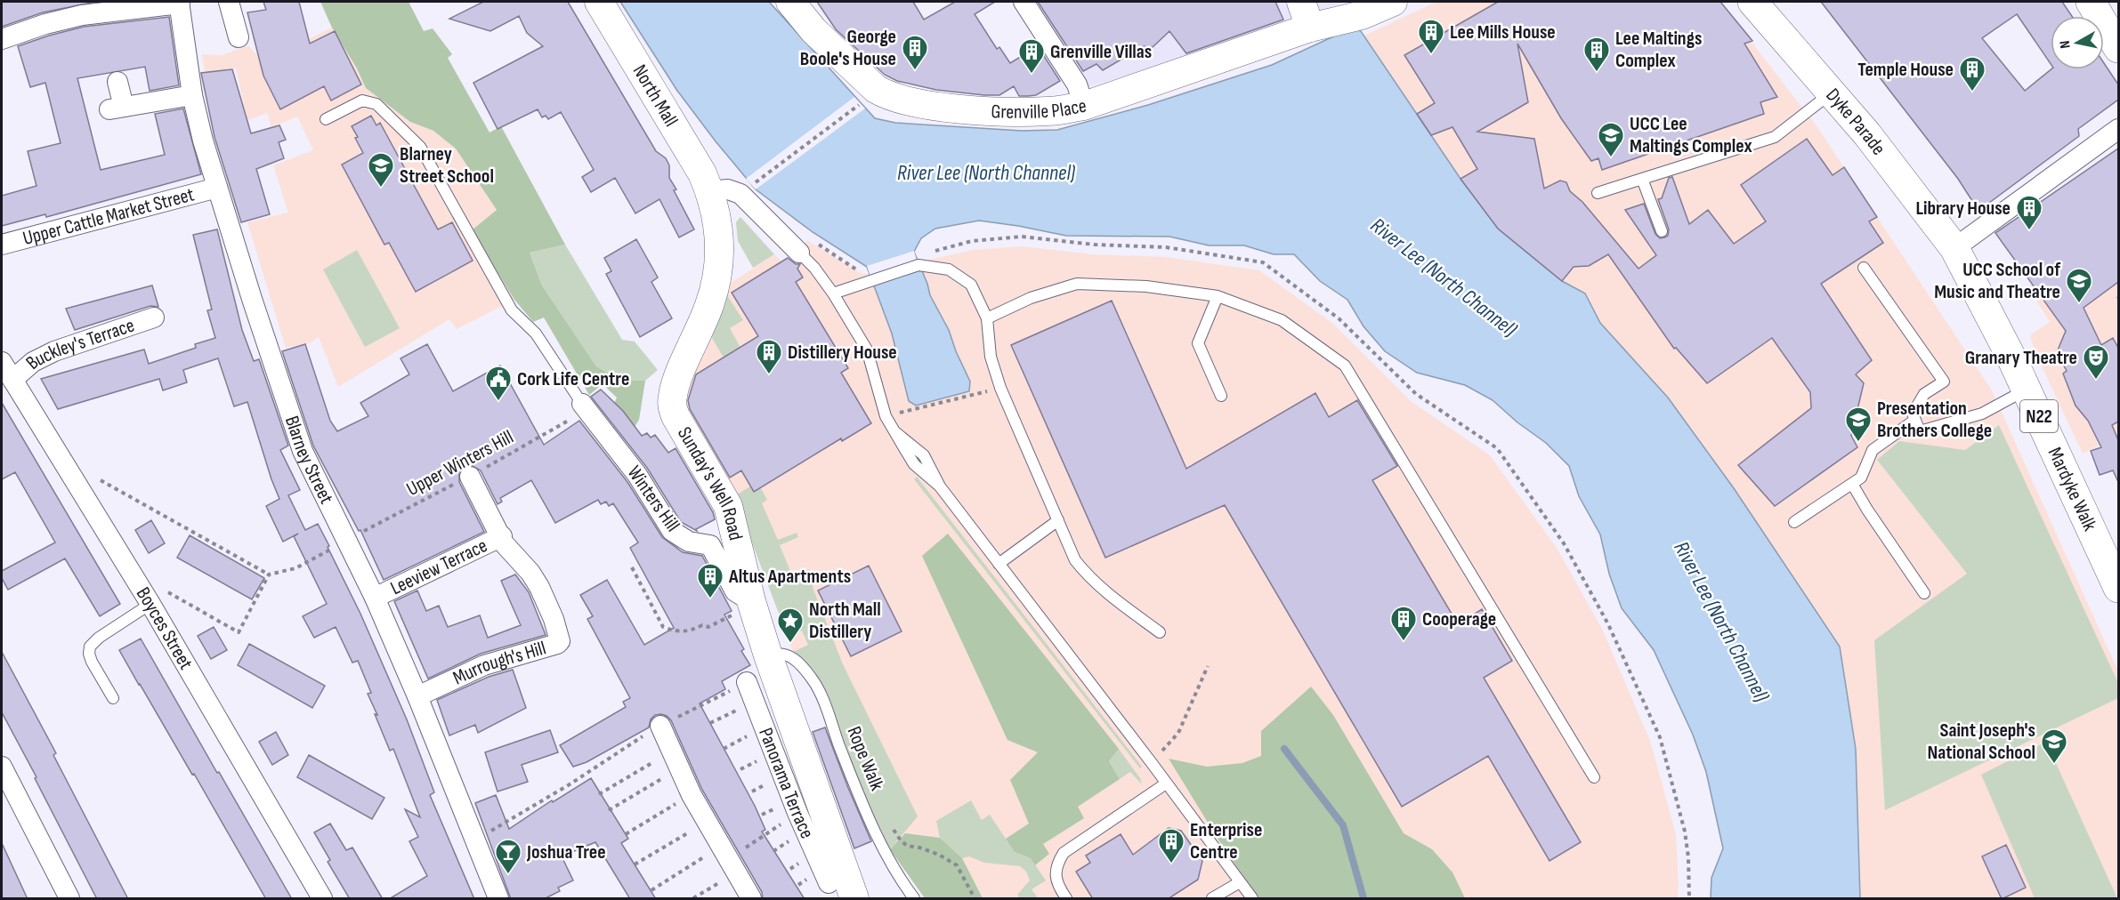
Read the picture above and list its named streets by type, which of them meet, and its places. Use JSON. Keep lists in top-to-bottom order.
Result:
{
  "streets": {
    "highway": ["Dyke Parade", "N22", "Mardyke Walk"],
    "main road": ["North Mall", "Grenville Place", "Sunday's Well Road"],
    "street": [
      "Upper Cattle Market Street",
      "Buckley's Terrace",
      "Blarney Street",
      "Winters Hill",
      "Leeview Terrace",
      "Boyces Street",
      "Murrough's Hill",
      "Panorama Terrace"
    ],
    "lane": ["Rope Walk"],
    "path": ["Upper Winters Hill"]
  },
  "crossings": [
    ["North Mall", "Sunday's Well Road"],
    ["Dyke Parade", "Mardyke Walk"],
    ["Upper Cattle Market Street", "Blarney Street"],
    ["Buckley's Terrace", "Boyces Street"],
    ["Blarney Street", "Upper Winters Hill"],
    ["Blarney Street", "Leeview Terrace"],
    ["Blarney Street", "Murrough's Hill"],
    ["Upper Winters Hill", "Winters Hill"],
    ["Sunday's Well Road", "Winters Hill"],
    ["Sunday's Well Road", "Rope Walk"],
    ["Leeview Terrace", "Murrough's Hill"]
  ],
  "water": ["River Lee (North Channel)"],
  "places": {
    "building": [
      "Lee Mills House",
      "George Boole's House",
      "Lee Maltings Complex",
      "Grenville Villas",
      "Temple House",
      "Library House",
      "Distillery House",
      "Altus Apartments",
      "Cooperage",
      "Enterprise Centre"
    ],
    "school or university": [
      "UCC Lee Maltings Complex",
      "Blarney Street School",
      "UCC School of Music and Theatre",
      "Presentation Brothers College",
      "Saint Joseph's National School"
    ],
    "theatre": ["Granary Theatre"],
    "public building": ["Cork Life Centre"],
    "place": ["North Mall Distillery"],
    "bar": ["Joshua Tree"]
  },
  "north": "left"
}
